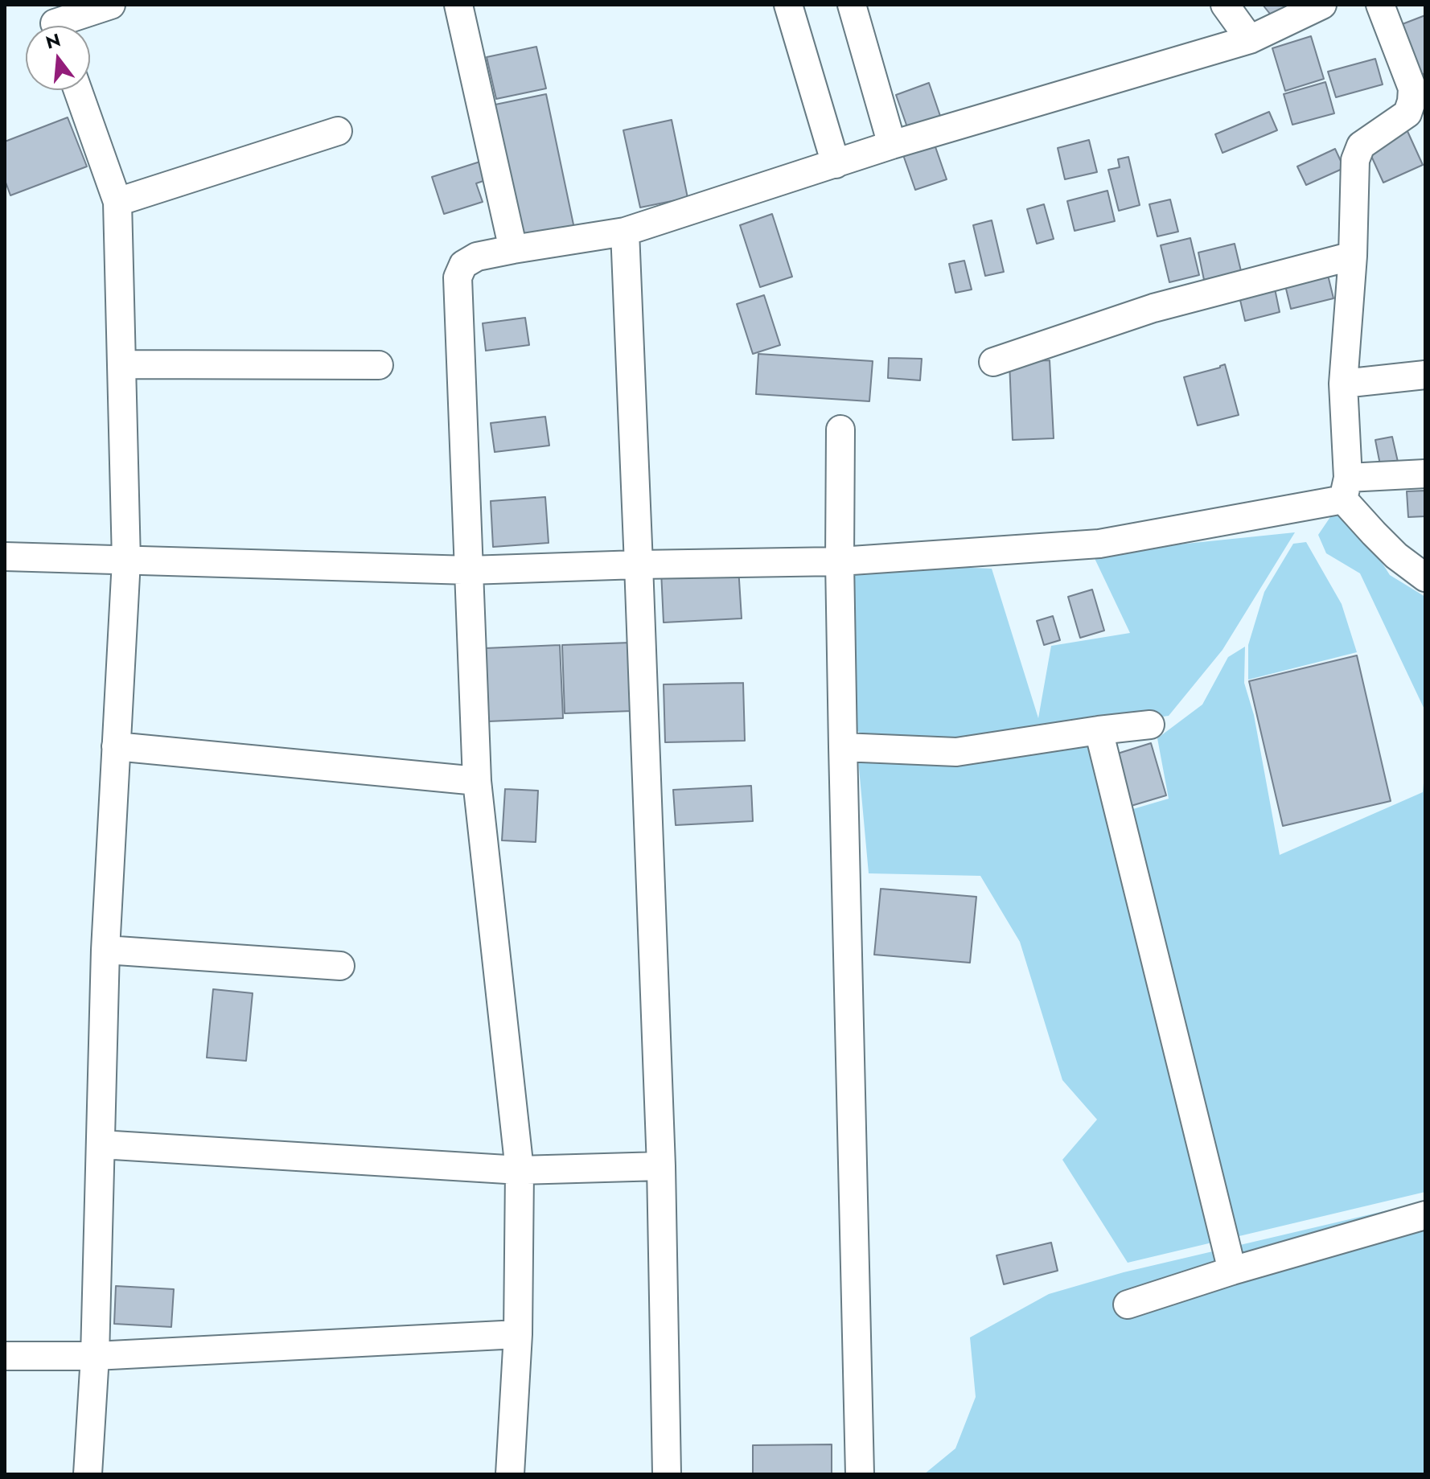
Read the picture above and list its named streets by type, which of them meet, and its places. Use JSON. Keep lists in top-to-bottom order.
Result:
{
  "north": "top"
}
